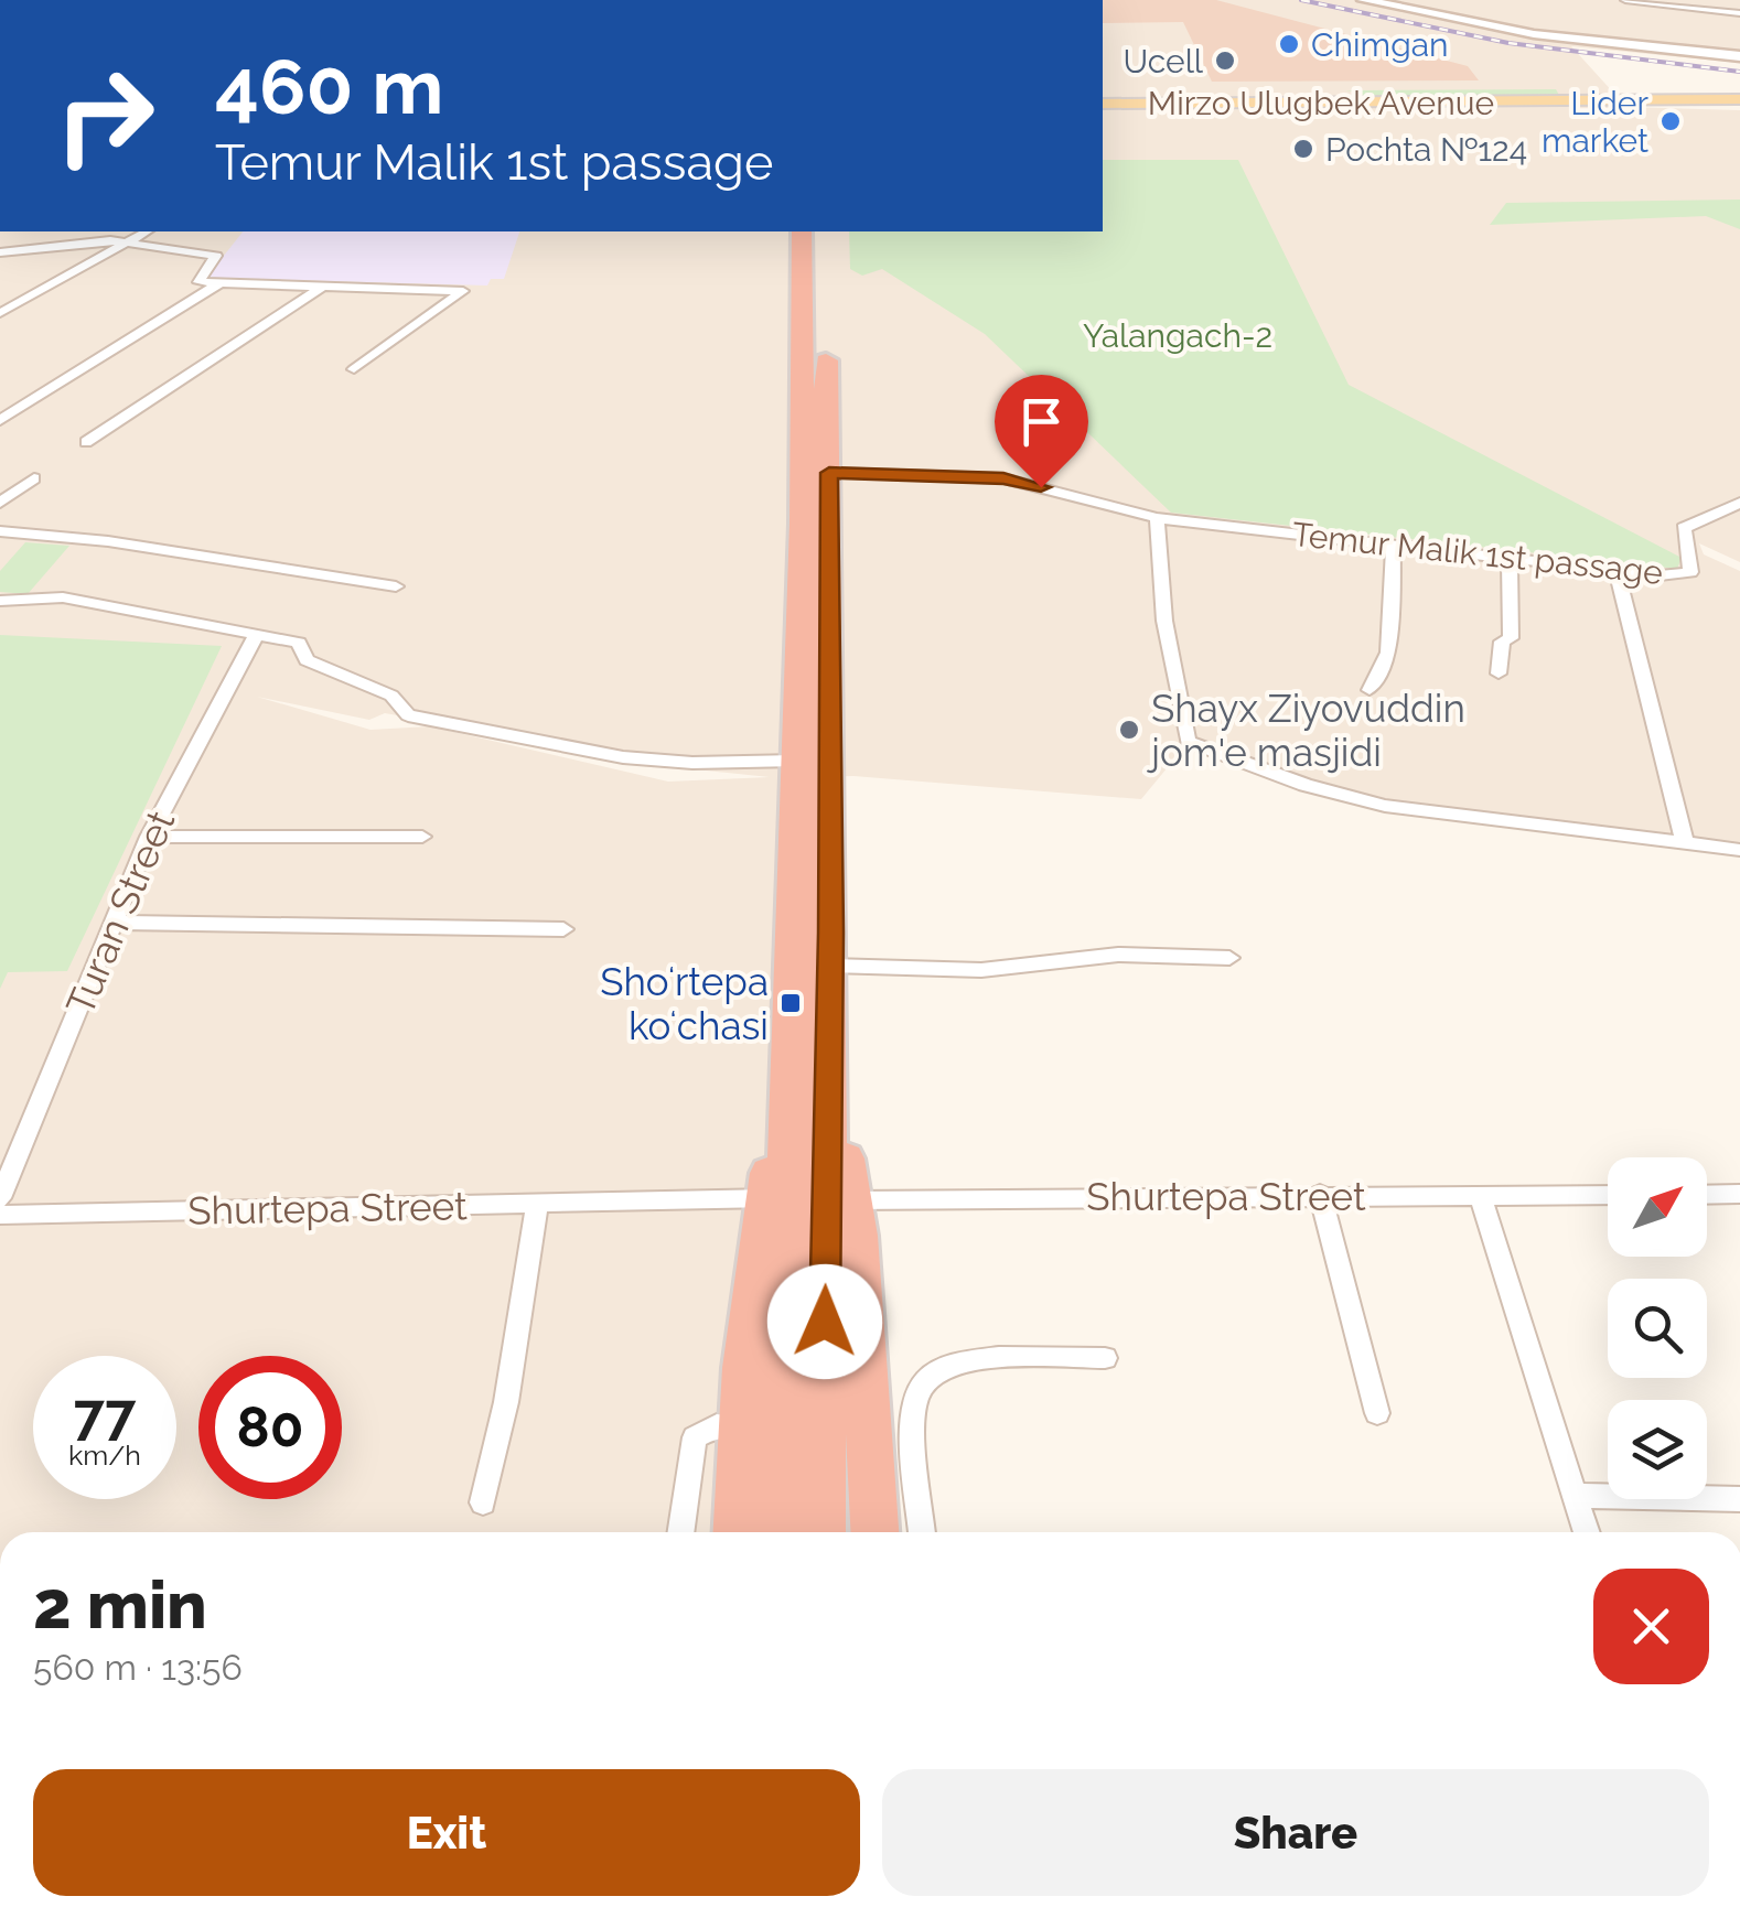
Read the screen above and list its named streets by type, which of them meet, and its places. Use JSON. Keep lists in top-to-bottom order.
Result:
{
  "streets": {
    "main road": ["Mirzo Ulugbek Avenue"],
    "street": ["Temur Malik 1st passage", "Turan Street", "Shurtepa Street"]
  },
  "parks": ["Yalangach-2"],
  "places": {
    "other": [
      "Chimgan",
      "Ucell",
      "Lider market",
      "Pochta №124",
      "Shayx Ziyovuddin jom'e masjidi"
    ],
    "transit": ["Shoʻrtepa koʻchasi"]
  },
  "north": "top right",
  "page": {
    "turn": ["460 m", "Temur Malik 1st passage"],
    "speed": "77 km/h",
    "limit": "80",
    "heading": ["2 min", "560 m · 13:56"],
    "buttons": ["Exit", "Share"]
  }
}
